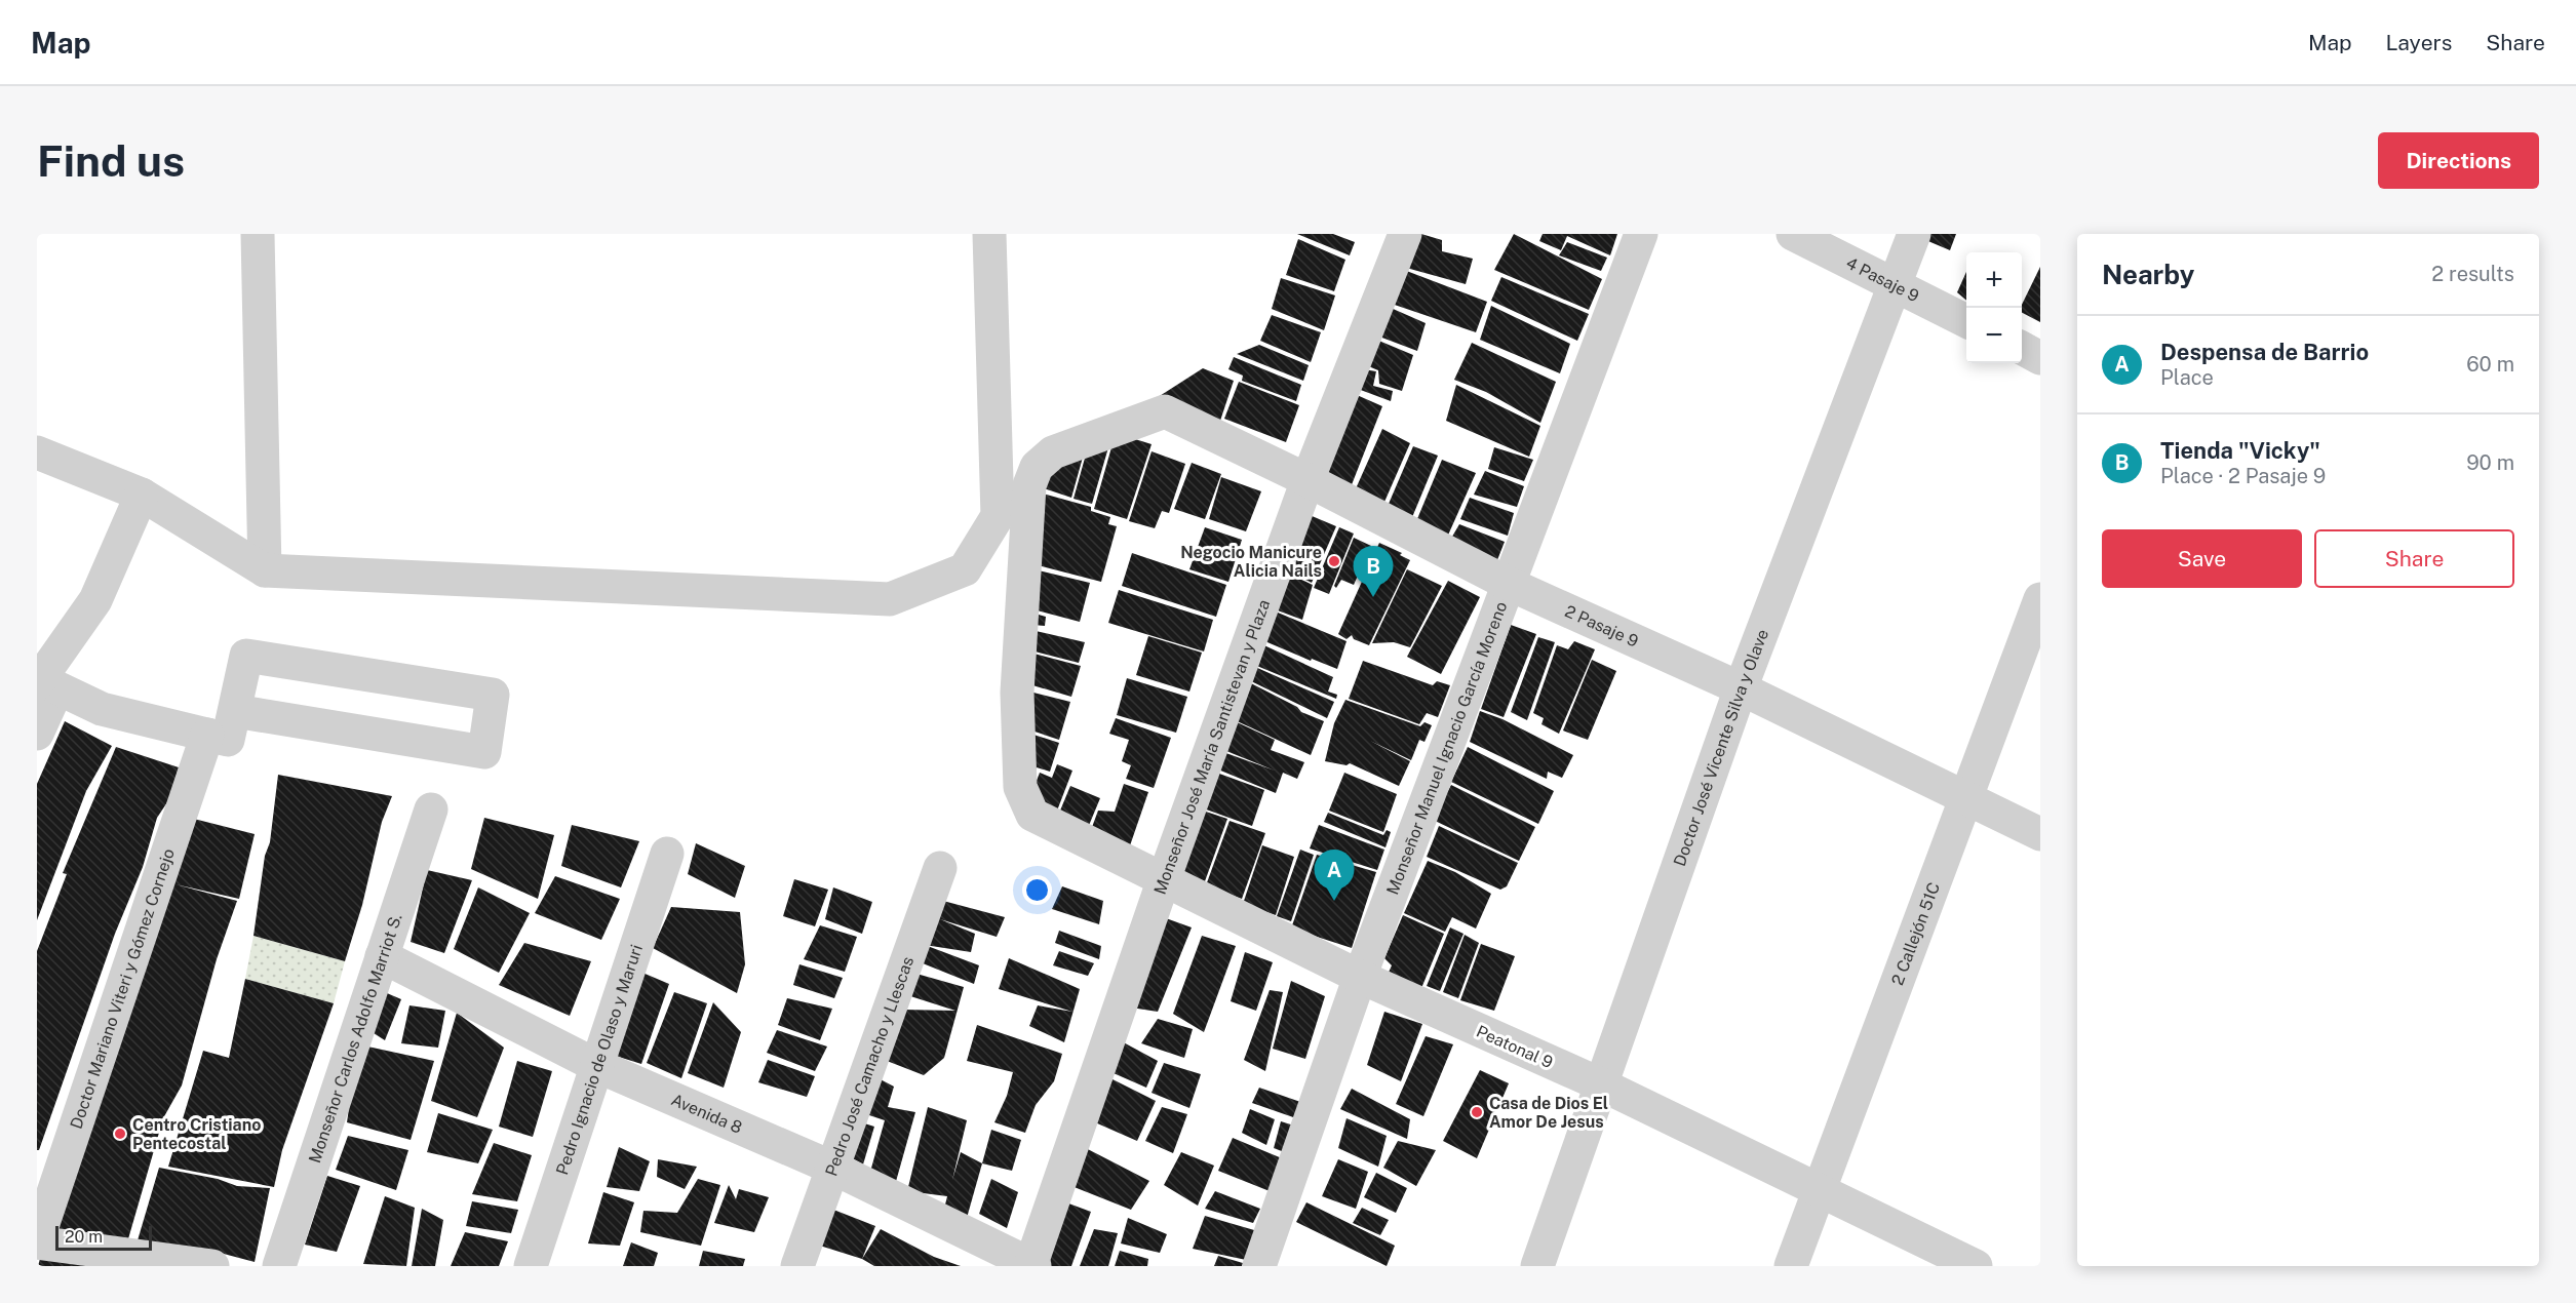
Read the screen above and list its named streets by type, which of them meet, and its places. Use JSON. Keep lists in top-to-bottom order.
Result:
{
  "streets": {
    "street": [
      "4 Pasaje 9",
      "2 Pasaje 9",
      "Monseñor José María Santistevan y Plaza",
      "Doctor José Vicente Silva y Olave",
      "Monseñor Manuel Ignacio García Moreno",
      "2 Callejón 51C",
      "Doctor Mariano Viteri y Gómez Cornejo",
      "Monseñor Carlos Adolfo Marriot S.",
      "Peatonal 9",
      "Pedro Ignacio de Olaso y Maruri",
      "Pedro José Camacho y Llescas",
      "Avenida 8"
    ]
  },
  "crossings": [
    ["4 Pasaje 9", "Doctor José Vicente Silva y Olave"],
    ["2 Pasaje 9", "Monseñor José María Santistevan y Plaza"],
    ["2 Pasaje 9", "Doctor José Vicente Silva y Olave"],
    ["2 Pasaje 9", "Monseñor Manuel Ignacio García Moreno"],
    ["2 Pasaje 9", "2 Callejón 51C"],
    ["2 Pasaje 9", "Peatonal 9"],
    ["Monseñor José María Santistevan y Plaza", "Peatonal 9"],
    ["Monseñor José María Santistevan y Plaza", "Avenida 8"],
    ["Doctor José Vicente Silva y Olave", "Peatonal 9"],
    ["Monseñor Manuel Ignacio García Moreno", "Peatonal 9"],
    ["2 Callejón 51C", "Peatonal 9"],
    ["Monseñor Carlos Adolfo Marriot S.", "Avenida 8"],
    ["Pedro Ignacio de Olaso y Maruri", "Avenida 8"],
    ["Pedro José Camacho y Llescas", "Avenida 8"]
  ],
  "places": ["Negocio Manicure Alicia Nails", "Casa de Dios El Amor De Jesus", "Centro Cristiano Pentecostal"],
  "scale_bar": "20 m",
  "page": {
    "header": "Map",
    "nav": ["Map", "Layers", "Share"],
    "buttons": [
      "Directions",
      ["Save", "Share"]
    ],
    "title": "Find us",
    "heading": ["Nearby", "2 results"],
    "map_buttons": ["+", "−"],
    "list": [
      {
        "mark": "A",
        "name": "Despensa de Barrio",
        "note": "Place",
        "value": "60 m"
      },
      {
        "mark": "B",
        "name": "Tienda \"Vicky\"",
        "note": "Place · 2 Pasaje 9",
        "value": "90 m"
      }
    ],
    "pins": ["B", "A"],
    "scale": "20 m"
  }
}
